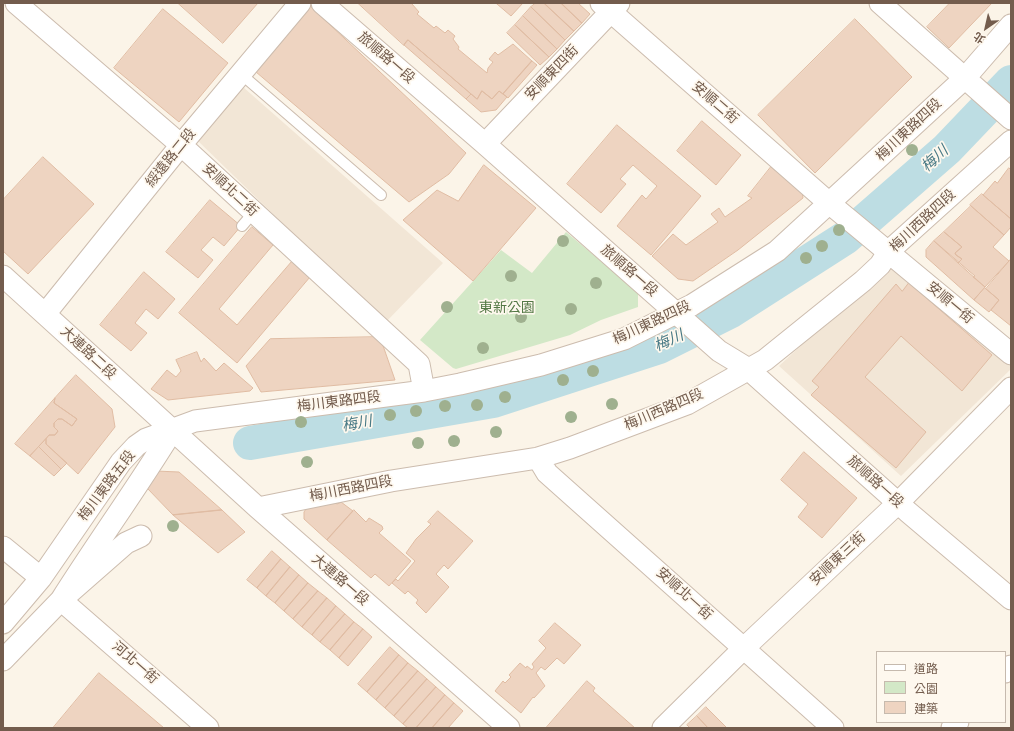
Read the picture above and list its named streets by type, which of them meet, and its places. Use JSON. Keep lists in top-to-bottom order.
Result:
{
  "streets": {
    "street": [
      "旅順路一段",
      "安順東四街",
      "安順二街",
      "梅川東路四段",
      "綏遠路二段",
      "安順北二街",
      "梅川西路四段",
      "安順一街",
      "大連路二段",
      "梅川東路五段",
      "安順東三街",
      "大連路一段",
      "安順北一街",
      "河北一街"
    ]
  },
  "crossings": [
    ["旅順路一段", "安順東四街"],
    ["旅順路一段", "梅川東路四段"],
    ["旅順路一段", "梅川西路四段"],
    ["旅順路一段", "安順東三街"],
    ["安順東四街", "安順二街"],
    ["安順二街", "梅川東路四段"],
    ["安順二街", "梅川西路四段"],
    ["安順二街", "安順一街"],
    ["梅川東路四段", "安順北二街"],
    ["梅川東路四段", "大連路二段"],
    ["梅川東路四段", "梅川東路五段"],
    ["梅川東路四段", "大連路一段"],
    ["綏遠路二段", "安順北二街"],
    ["綏遠路二段", "大連路二段"],
    ["梅川西路四段", "安順一街"],
    ["梅川西路四段", "大連路一段"],
    ["梅川西路四段", "安順北一街"],
    ["大連路二段", "梅川東路五段"],
    ["大連路二段", "大連路一段"],
    ["梅川東路五段", "大連路一段"],
    ["梅川東路五段", "河北一街"],
    ["安順東三街", "安順北一街"]
  ],
  "water": ["梅川"],
  "parks": ["東新公園"],
  "legend": ["道路", "公園", "建築"],
  "north": "bottom left"
}
